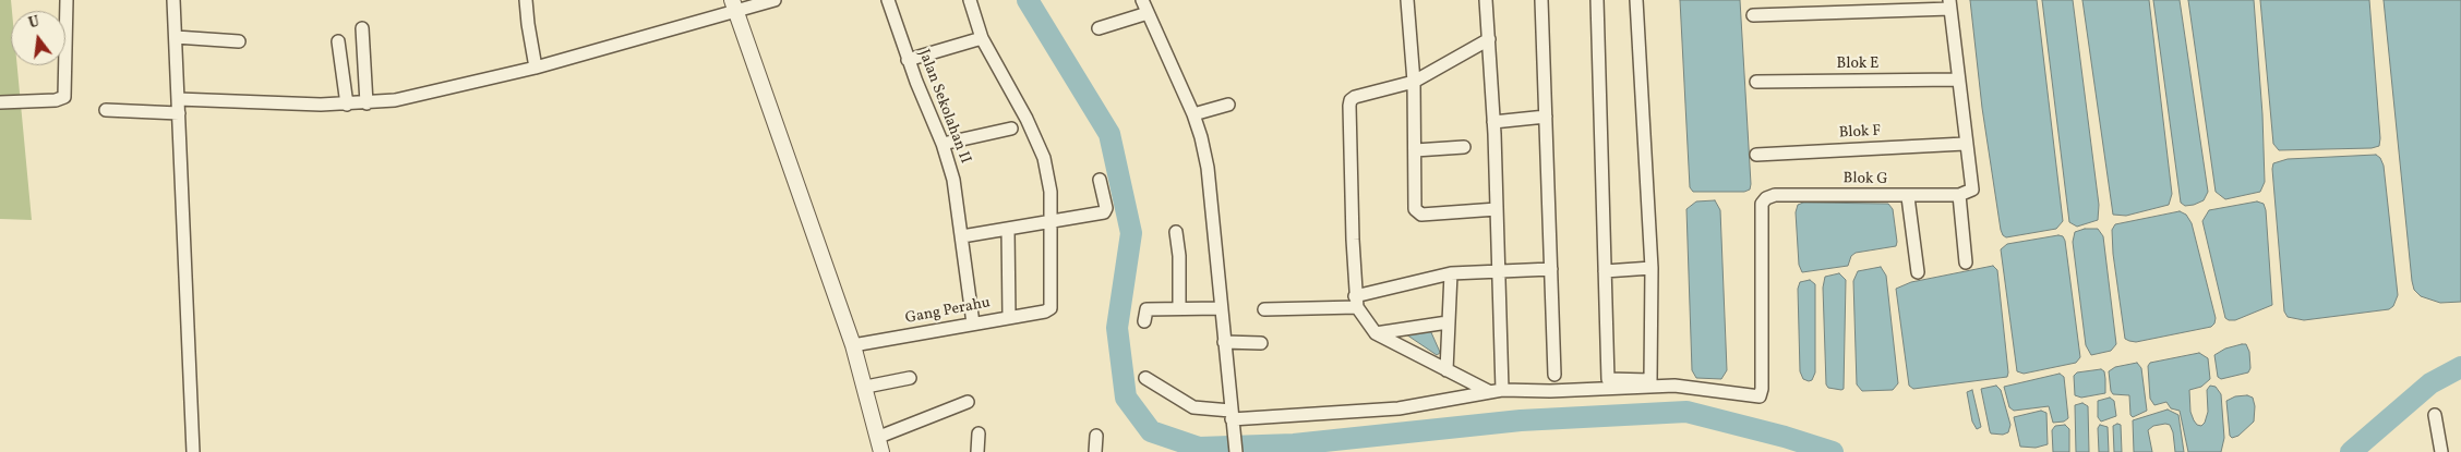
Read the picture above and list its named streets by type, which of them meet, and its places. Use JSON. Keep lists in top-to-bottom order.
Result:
{
  "streets": {
    "street": [
      "Blok E",
      "Jalan Sekolahan II",
      "Blok F",
      "Blok G",
      "Gang Perahu"
    ]
  },
  "crossings": [
    ["Jalan Sekolahan II", "Gang Perahu"]
  ],
  "north": "top"
}
